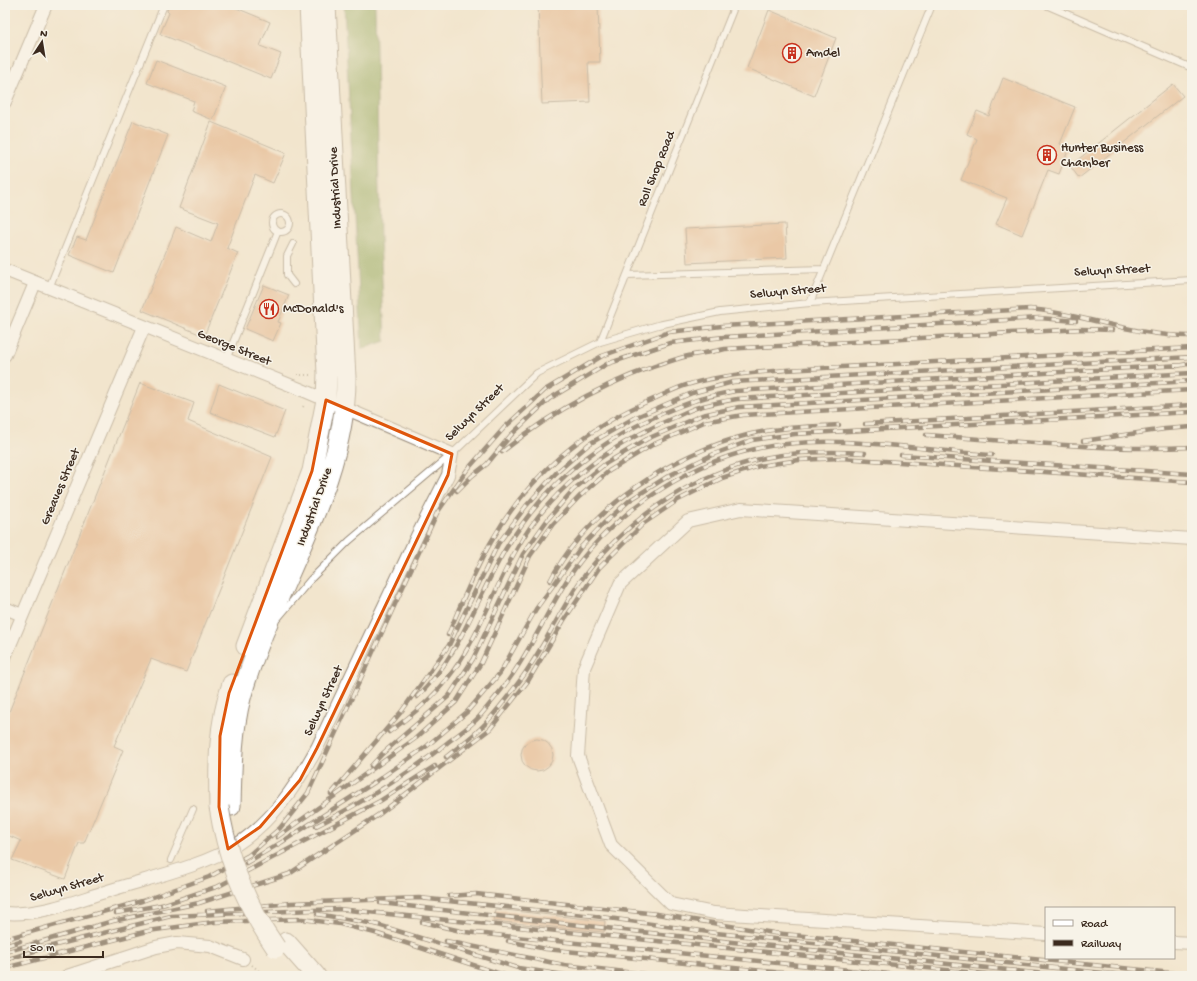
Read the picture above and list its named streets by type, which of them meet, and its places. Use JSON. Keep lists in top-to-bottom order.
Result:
{
  "streets": {
    "highway": ["Industrial Drive"],
    "street": ["Selwyn Street", "George Street", "Greaves Street"],
    "lane": ["Roll Shop Road"]
  },
  "crossings": [
    ["Roll Shop Road", "Selwyn Street"],
    ["Industrial Drive", "George Street"],
    ["Selwyn Street", "George Street"],
    ["George Street", "Greaves Street"]
  ],
  "places": {
    "building": ["Amdel", "Hunter Business Chamber"],
    "restaurant": ["McDonald's"]
  },
  "legend": ["Road", "Railway"],
  "scale_bar": "50 m",
  "north": "top"
}
